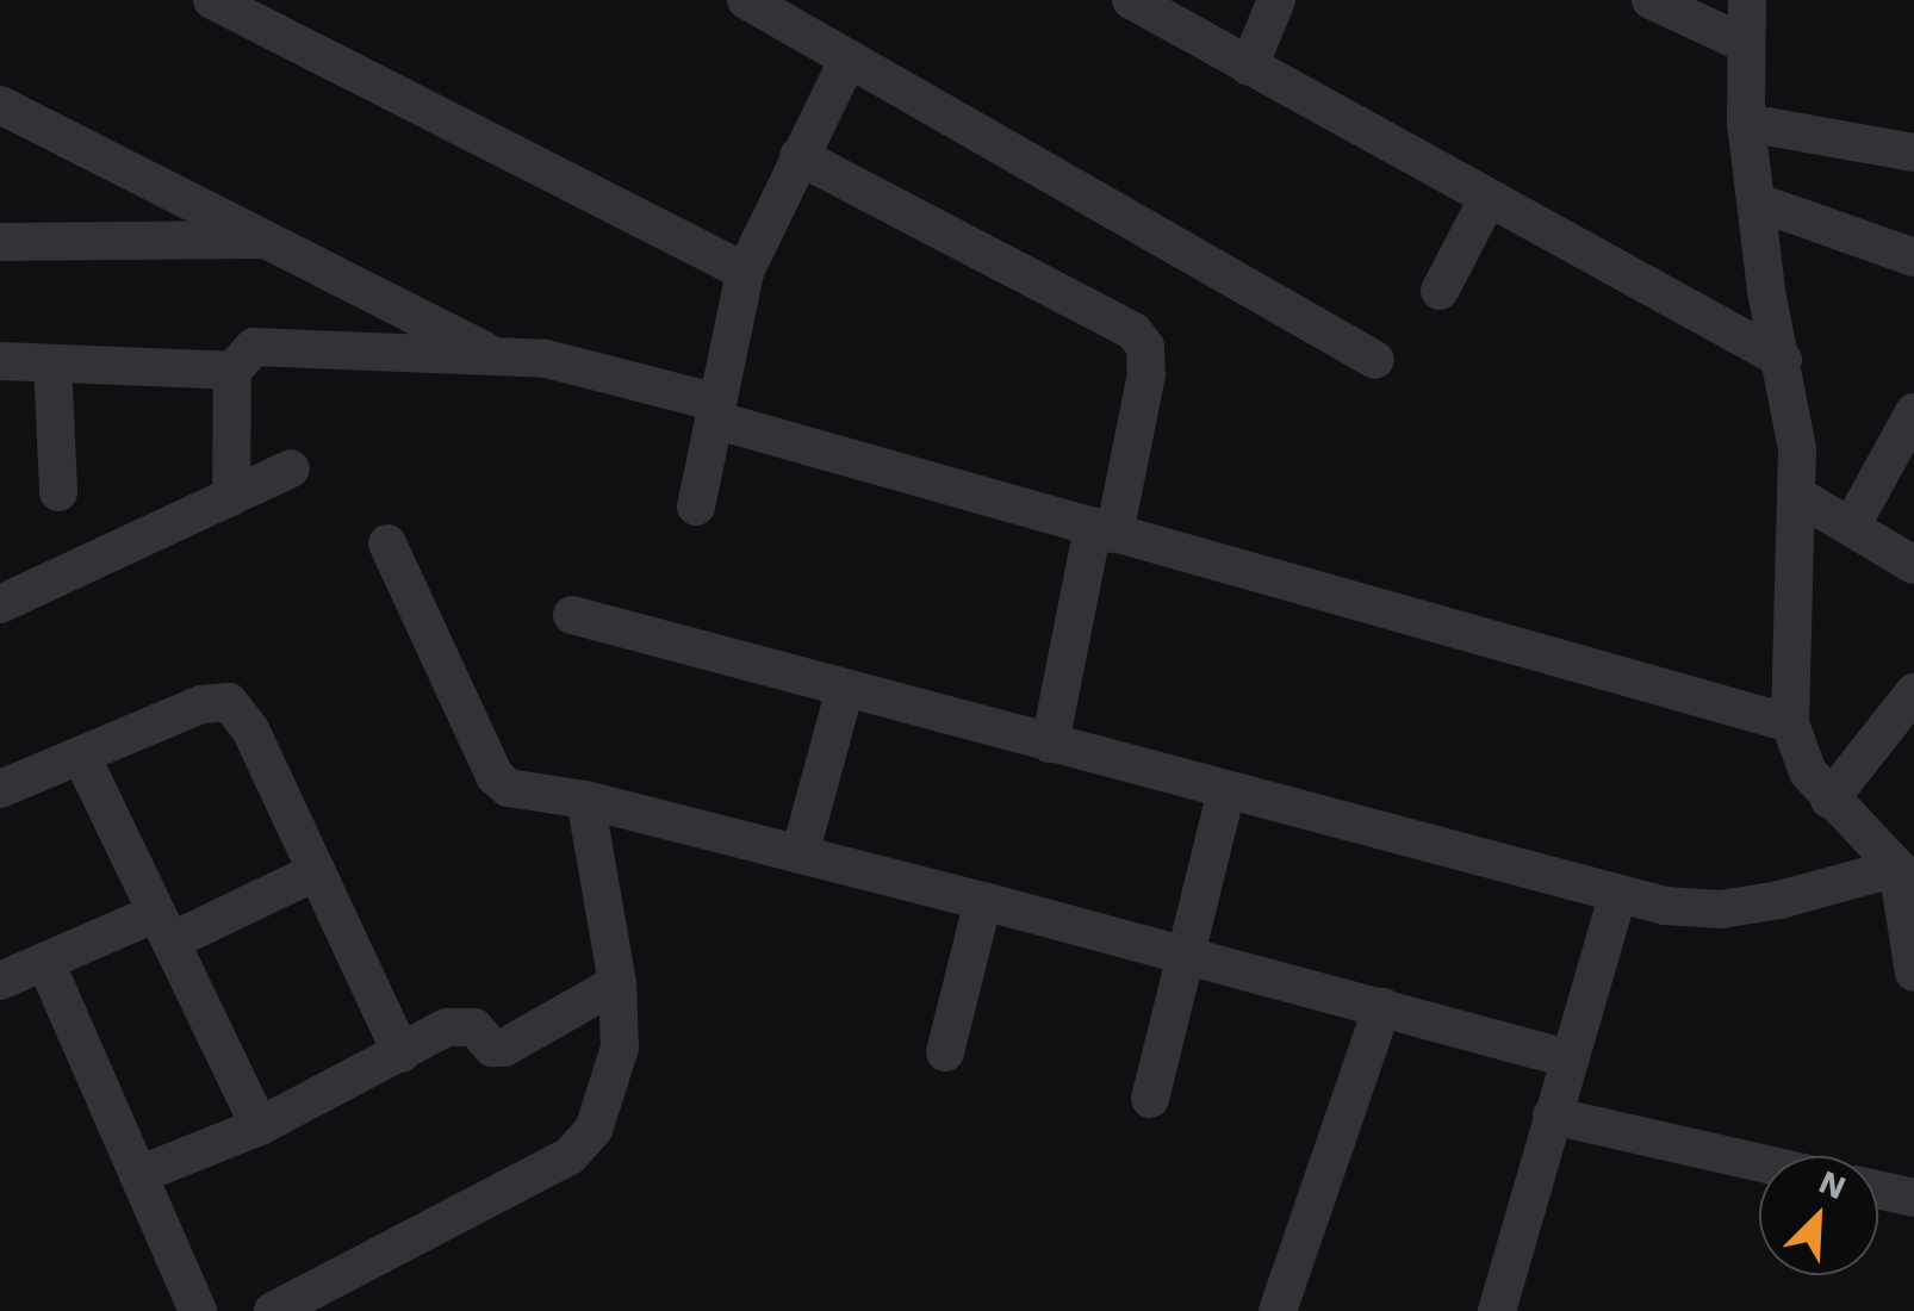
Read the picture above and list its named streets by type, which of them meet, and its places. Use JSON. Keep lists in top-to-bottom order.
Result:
{
  "north": "top right"
}
